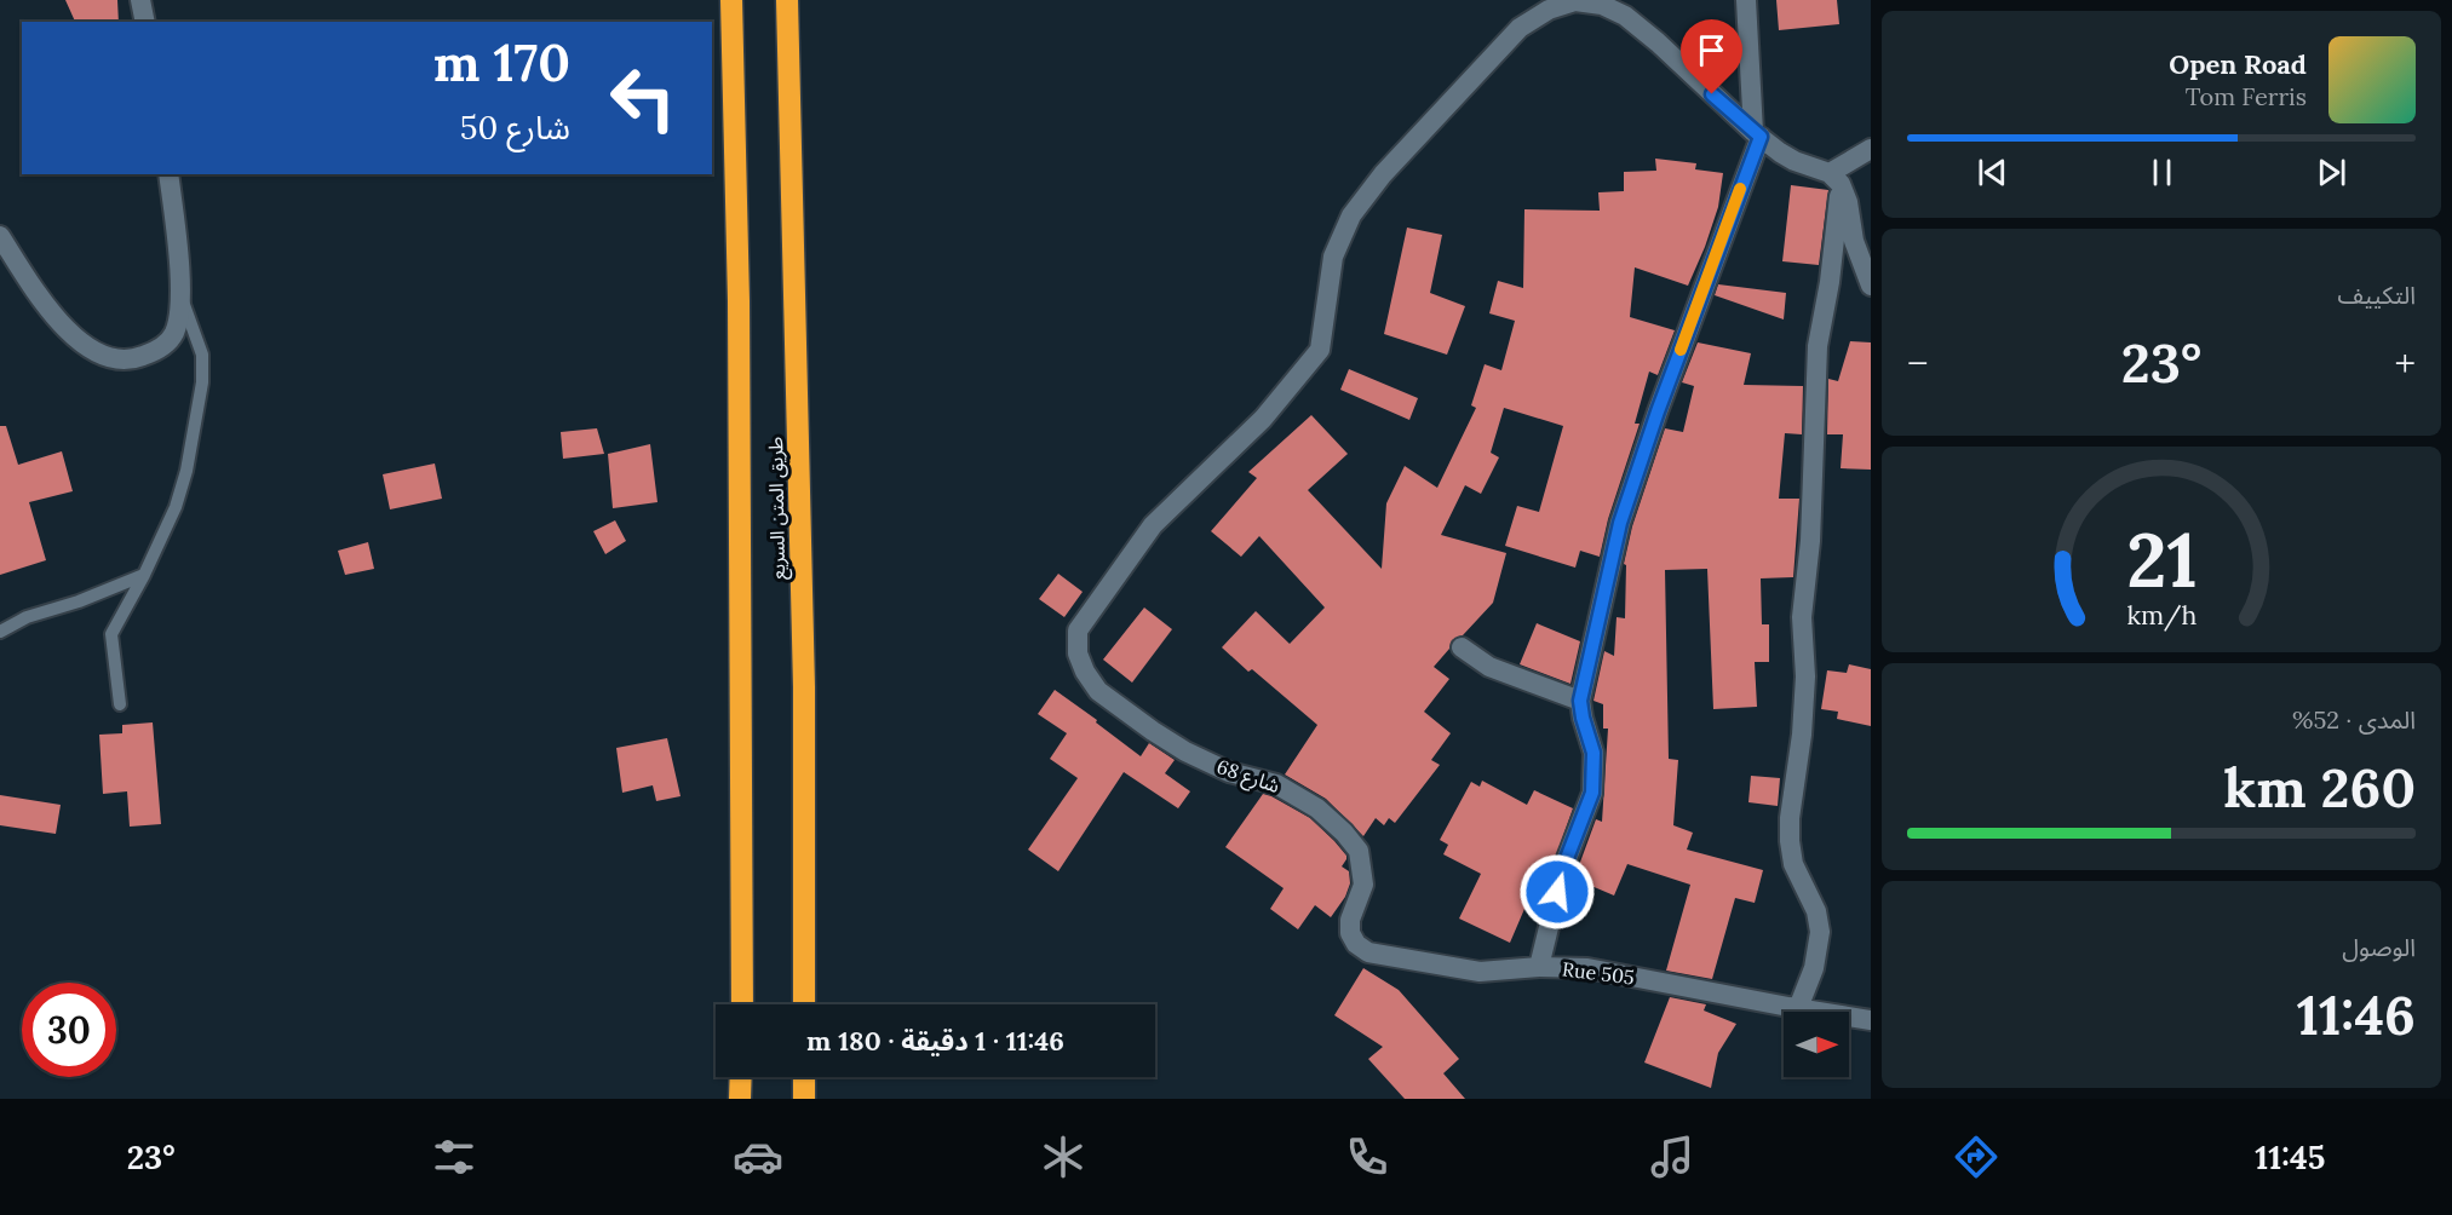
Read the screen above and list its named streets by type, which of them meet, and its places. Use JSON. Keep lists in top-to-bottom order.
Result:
{
  "streets": {
    "highway": ["طريق المتن السريع"],
    "street": ["شارع 68", "Rue 505"]
  },
  "crossings": [
    ["شارع 68", "Rue 505"]
  ],
  "north": "right",
  "page": {
    "turn": ["170 m", "شارع 50"],
    "song": ["Open Road", "Tom Ferris"],
    "tile": [
      "التكييف",
      ["المدى · 52%", "260 km"],
      ["الوصول", "11:46"]
    ],
    "heat": ["−", "23°", "+"],
    "limit": "30",
    "trip": "11:46 · 1 دقيقة · 180 m",
    "tabs": ["11:45", "23°"],
    "gauge": ["21", "km/h"]
  }
}
